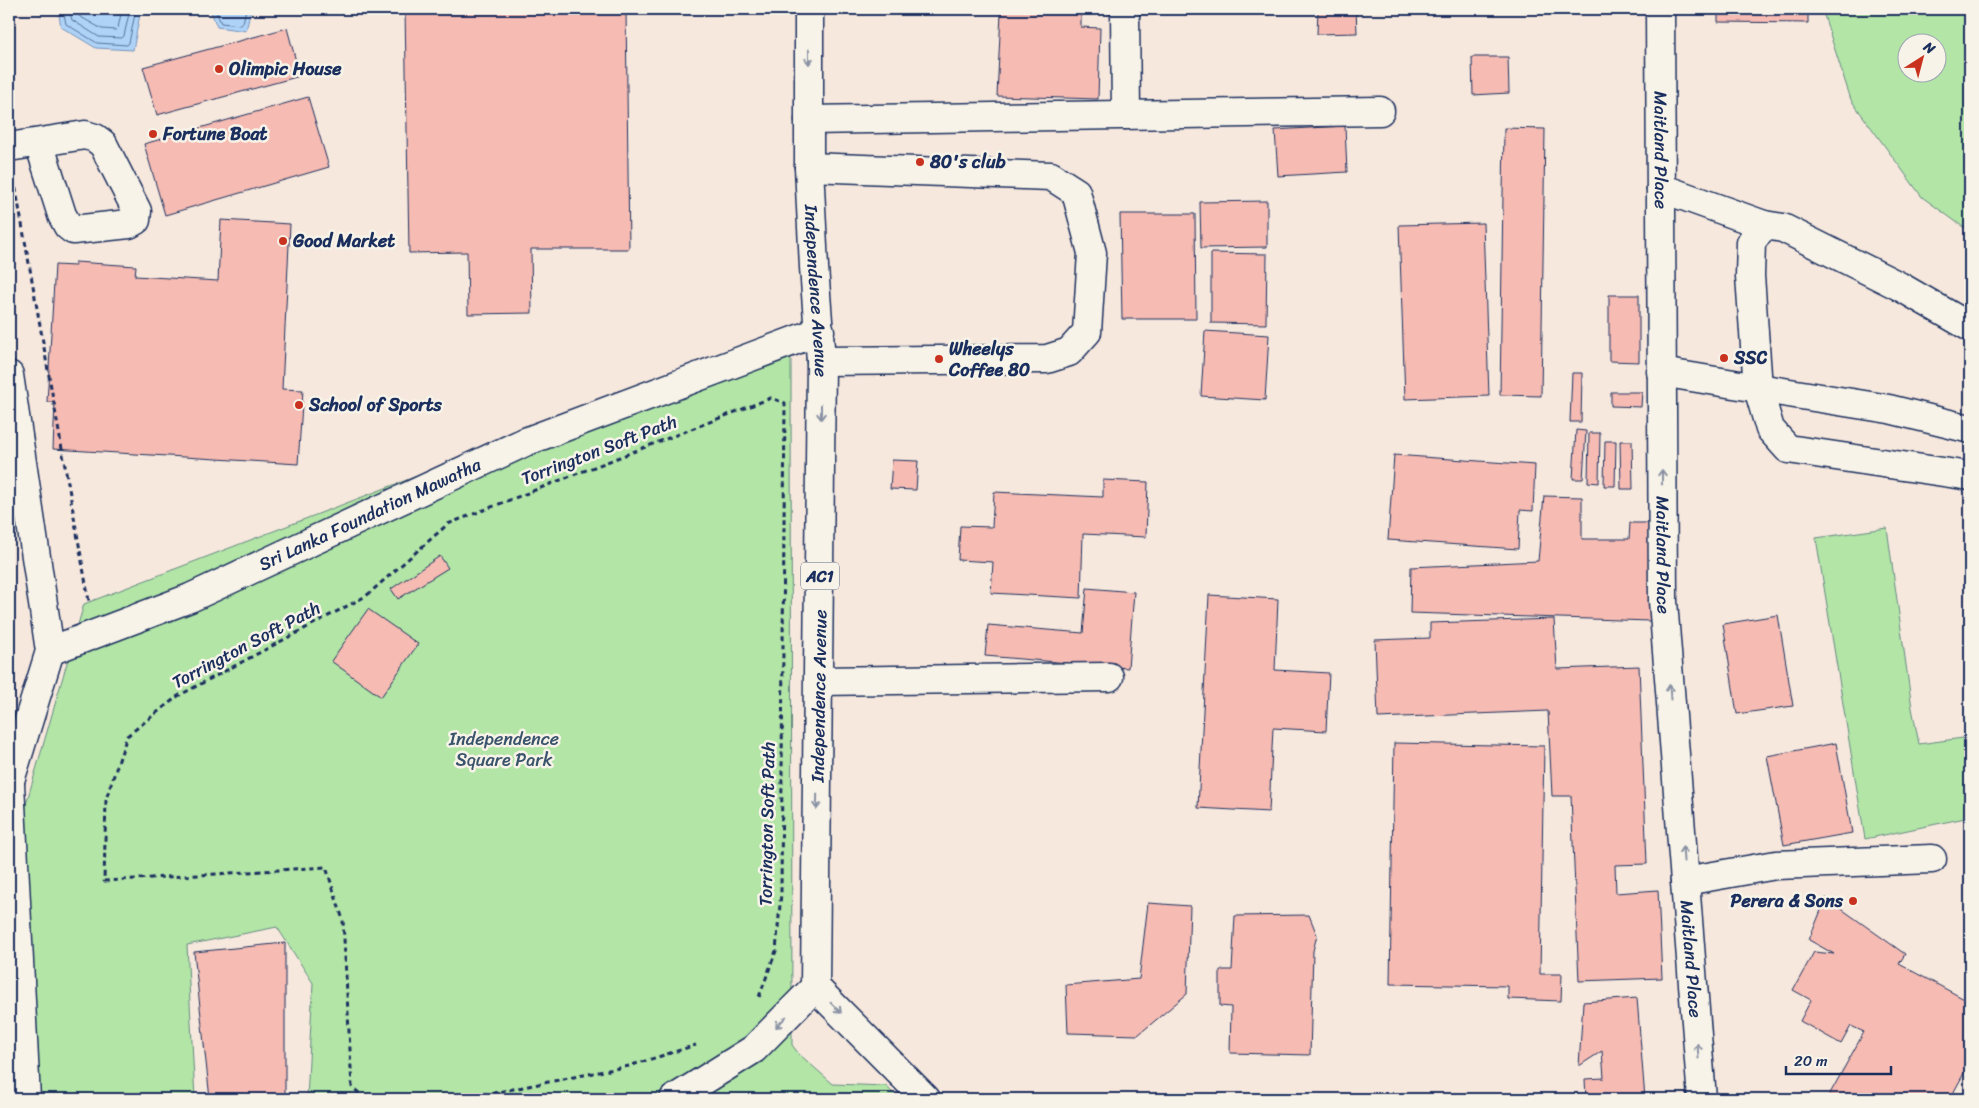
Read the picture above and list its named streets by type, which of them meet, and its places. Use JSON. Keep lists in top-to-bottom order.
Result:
{
  "streets": {
    "street": [
      "Maitland Place",
      "Independence Avenue",
      "Sri Lanka Foundation Mawatha",
      "AC1"
    ],
    "path": ["Torrington Soft Path"]
  },
  "crossings": [
    ["Independence Avenue", "Sri Lanka Foundation Mawatha"]
  ],
  "one_way": ["Maitland Place", "Independence Avenue"],
  "parks": ["Independence Square Park"],
  "places": [
    "Olimpic House",
    "Fortune Boat",
    "80's club",
    "Good Market",
    "SSC",
    "Wheelys Coffee 80",
    "School of Sports",
    "Perera & Sons"
  ],
  "scale_bar": "20 m",
  "north": "top right"
}
